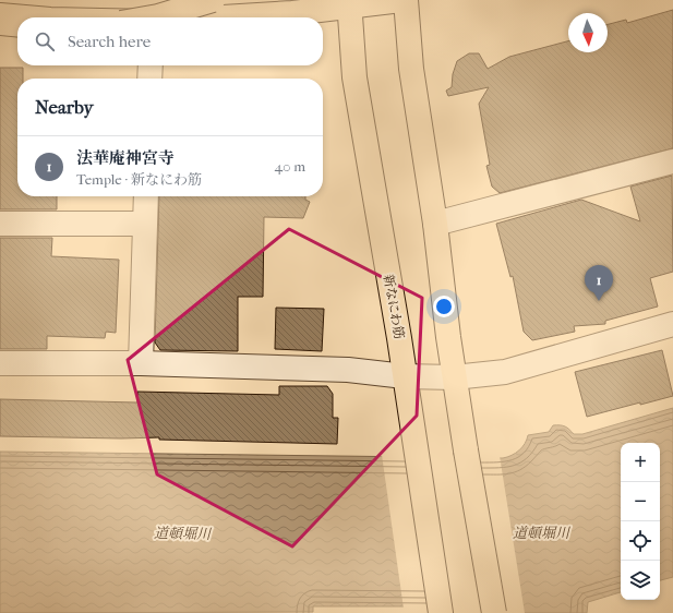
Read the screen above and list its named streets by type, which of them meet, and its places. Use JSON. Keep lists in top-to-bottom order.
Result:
{
  "streets": {
    "main road": ["新なにわ筋"]
  },
  "water": ["道頓堀川"],
  "north": "bottom",
  "page": {
    "search": "Search here",
    "heading": "Nearby",
    "list": [
      {
        "mark": "1",
        "name": "法華庵神宮寺",
        "note": "Temple · 新なにわ筋",
        "value": "40 m"
      }
    ],
    "pins": "1",
    "map_buttons": ["+", "−"]
  }
}
